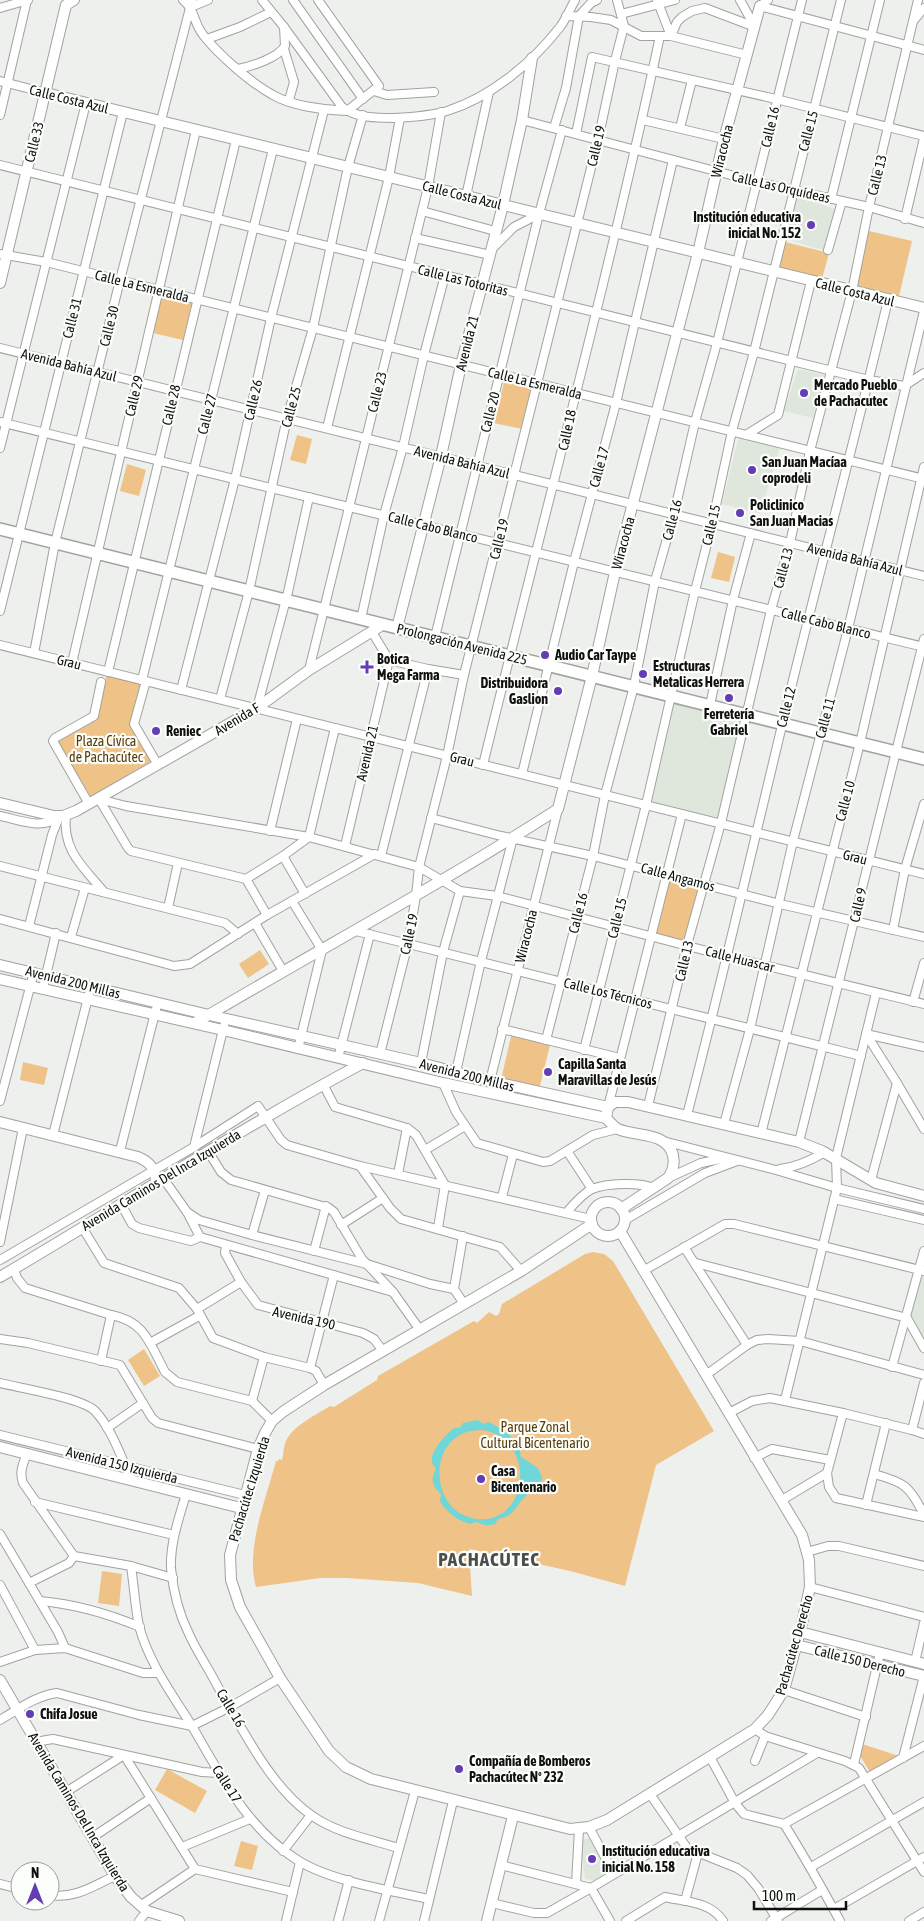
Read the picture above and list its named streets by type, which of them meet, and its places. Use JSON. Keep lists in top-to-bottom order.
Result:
{
  "streets": {
    "main road": ["Prolongación Avenida 225"],
    "street": [
      "Calle Costa Azul",
      "Calle 16",
      "Calle 15",
      "Calle 33",
      "Calle 19",
      "Wiracocha",
      "Calle 13",
      "Calle Las Orquídeas",
      "Calle Las Totoritas",
      "Calle La Esmeralda",
      "Calle 31",
      "Calle 30",
      "Avenida 21",
      "Avenida Bahía Azul",
      "Calle 23",
      "Calle 29",
      "Calle 26",
      "Calle 28",
      "Calle 25",
      "Calle 20",
      "Calle 27",
      "Calle 18",
      "Calle 17",
      "Calle Cabo Blanco",
      "Grau",
      "Calle 12",
      "Calle 11",
      "Avenida F",
      "Calle 10",
      "Calle Angamos",
      "Calle 9",
      "Calle Huascar",
      "Avenida 200 Millas",
      "Calle Los Técnicos",
      "Avenida Caminos Del Inca Izquierda",
      "Avenida 190",
      "Avenida 150 Izquierda",
      "Pachacútec Izquierda",
      "Pachacútec Derecho",
      "Calle 150 Derecho"
    ]
  },
  "crossings": [
    ["Calle Costa Azul", "Calle 16"],
    ["Calle Costa Azul", "Calle 15"],
    ["Calle Costa Azul", "Calle 33"],
    ["Calle Costa Azul", "Calle 19"],
    ["Calle Costa Azul", "Wiracocha"],
    ["Calle Costa Azul", "Calle 13"],
    ["Calle Costa Azul", "Calle 31"],
    ["Calle Costa Azul", "Calle 30"],
    ["Calle Costa Azul", "Avenida 21"],
    ["Calle Costa Azul", "Calle 23"],
    ["Calle Costa Azul", "Calle 29"],
    ["Calle Costa Azul", "Calle 26"],
    ["Calle Costa Azul", "Calle 28"],
    ["Calle Costa Azul", "Calle 25"],
    ["Calle Costa Azul", "Calle 20"],
    ["Calle Costa Azul", "Calle 27"],
    ["Calle Costa Azul", "Calle 18"],
    ["Calle Costa Azul", "Calle 17"],
    ["Calle Costa Azul", "Calle 12"],
    ["Calle Costa Azul", "Calle 11"],
    ["Calle 16", "Calle Las Orquídeas"],
    ["Calle 16", "Calle Las Totoritas"],
    ["Calle 16", "Calle La Esmeralda"],
    ["Calle 16", "Avenida Bahía Azul"],
    ["Calle 16", "Calle Cabo Blanco"],
    ["Calle 16", "Prolongación Avenida 225"],
    ["Calle 16", "Grau"],
    ["Calle 16", "Calle Angamos"],
    ["Calle 16", "Calle Huascar"],
    ["Calle 16", "Calle Los Técnicos"],
    ["Calle 16", "Avenida 150 Izquierda"],
    ["Calle 15", "Calle Las Orquídeas"],
    ["Calle 15", "Calle Las Totoritas"],
    ["Calle 15", "Calle La Esmeralda"],
    ["Calle 15", "Avenida Bahía Azul"],
    ["Calle 15", "Calle Cabo Blanco"],
    ["Calle 15", "Prolongación Avenida 225"],
    ["Calle 15", "Grau"],
    ["Calle 15", "Calle Angamos"],
    ["Calle 15", "Calle Huascar"],
    ["Calle 15", "Calle Los Técnicos"],
    ["Calle 33", "Calle Las Totoritas"],
    ["Calle 33", "Calle La Esmeralda"],
    ["Calle 19", "Calle Las Orquídeas"],
    ["Calle 19", "Calle Las Totoritas"],
    ["Calle 19", "Calle La Esmeralda"],
    ["Calle 19", "Avenida Bahía Azul"],
    ["Calle 19", "Calle Cabo Blanco"],
    ["Calle 19", "Prolongación Avenida 225"],
    ["Calle 19", "Grau"],
    ["Calle 19", "Calle Angamos"],
    ["Calle 19", "Calle Huascar"],
    ["Calle 19", "Avenida 200 Millas"],
    ["Calle 19", "Calle Los Técnicos"],
    ["Calle 19", "Avenida Caminos Del Inca Izquierda"],
    ["Wiracocha", "Calle Las Orquídeas"],
    ["Wiracocha", "Calle Las Totoritas"],
    ["Wiracocha", "Calle La Esmeralda"],
    ["Wiracocha", "Avenida Bahía Azul"],
    ["Wiracocha", "Calle Cabo Blanco"],
    ["Wiracocha", "Prolongación Avenida 225"],
    ["Wiracocha", "Grau"],
    ["Wiracocha", "Calle Angamos"],
    ["Wiracocha", "Calle Huascar"],
    ["Wiracocha", "Avenida 200 Millas"],
    ["Wiracocha", "Calle Los Técnicos"],
    ["Calle 13", "Calle Las Orquídeas"],
    ["Calle 13", "Calle Las Totoritas"],
    ["Calle 13", "Calle La Esmeralda"],
    ["Calle 13", "Avenida Bahía Azul"],
    ["Calle 13", "Calle Cabo Blanco"],
    ["Calle 13", "Prolongación Avenida 225"],
    ["Calle 13", "Grau"],
    ["Calle 13", "Calle Angamos"],
    ["Calle 13", "Calle Huascar"],
    ["Calle 13", "Avenida 200 Millas"],
    ["Calle 13", "Calle Los Técnicos"],
    ["Calle Las Orquídeas", "Avenida 21"],
    ["Calle Las Orquídeas", "Calle 20"],
    ["Calle Las Orquídeas", "Calle 18"],
    ["Calle Las Orquídeas", "Calle 17"],
    ["Calle Las Totoritas", "Calle 31"],
    ["Calle Las Totoritas", "Calle 30"],
    ["Calle Las Totoritas", "Avenida 21"],
    ["Calle Las Totoritas", "Calle 23"],
    ["Calle Las Totoritas", "Calle 29"],
    ["Calle Las Totoritas", "Calle 26"],
    ["Calle Las Totoritas", "Calle 28"],
    ["Calle Las Totoritas", "Calle 25"],
    ["Calle Las Totoritas", "Calle 20"],
    ["Calle Las Totoritas", "Calle 27"],
    ["Calle Las Totoritas", "Calle 18"],
    ["Calle Las Totoritas", "Calle 17"],
    ["Calle Las Totoritas", "Calle 12"],
    ["Calle Las Totoritas", "Calle 11"],
    ["Calle La Esmeralda", "Calle 31"],
    ["Calle La Esmeralda", "Calle 30"],
    ["Calle La Esmeralda", "Avenida 21"],
    ["Calle La Esmeralda", "Calle 23"],
    ["Calle La Esmeralda", "Calle 29"],
    ["Calle La Esmeralda", "Calle 26"],
    ["Calle La Esmeralda", "Calle 28"],
    ["Calle La Esmeralda", "Calle 25"],
    ["Calle La Esmeralda", "Calle 20"],
    ["Calle La Esmeralda", "Calle 27"],
    ["Calle La Esmeralda", "Calle 18"],
    ["Calle La Esmeralda", "Calle 17"],
    ["Calle La Esmeralda", "Calle 12"],
    ["Calle La Esmeralda", "Calle 11"],
    ["Calle La Esmeralda", "Calle 10"],
    ["Calle 31", "Avenida Bahía Azul"],
    ["Calle 31", "Calle Cabo Blanco"],
    ["Calle 31", "Prolongación Avenida 225"],
    ["Calle 30", "Avenida Bahía Azul"],
    ["Calle 30", "Calle Cabo Blanco"],
    ["Calle 30", "Prolongación Avenida 225"],
    ["Calle 30", "Grau"],
    ["Avenida 21", "Avenida Bahía Azul"],
    ["Avenida 21", "Calle Cabo Blanco"],
    ["Avenida 21", "Prolongación Avenida 225"],
    ["Avenida 21", "Grau"],
    ["Avenida 21", "Calle Huascar"],
    ["Avenida Bahía Azul", "Calle 23"],
    ["Avenida Bahía Azul", "Calle 29"],
    ["Avenida Bahía Azul", "Calle 26"],
    ["Avenida Bahía Azul", "Calle 28"],
    ["Avenida Bahía Azul", "Calle 25"],
    ["Avenida Bahía Azul", "Calle 20"],
    ["Avenida Bahía Azul", "Calle 27"],
    ["Avenida Bahía Azul", "Calle 18"],
    ["Avenida Bahía Azul", "Calle 17"],
    ["Avenida Bahía Azul", "Calle 12"],
    ["Avenida Bahía Azul", "Calle 11"],
    ["Avenida Bahía Azul", "Calle 10"],
    ["Calle 23", "Calle Cabo Blanco"],
    ["Calle 23", "Prolongación Avenida 225"],
    ["Calle 23", "Avenida F"],
    ["Calle 29", "Calle Cabo Blanco"],
    ["Calle 29", "Prolongación Avenida 225"],
    ["Calle 29", "Grau"],
    ["Calle 26", "Calle Cabo Blanco"],
    ["Calle 26", "Prolongación Avenida 225"],
    ["Calle 26", "Grau"],
    ["Calle 28", "Calle Cabo Blanco"],
    ["Calle 28", "Prolongación Avenida 225"],
    ["Calle 28", "Grau"],
    ["Calle 25", "Calle Cabo Blanco"],
    ["Calle 25", "Prolongación Avenida 225"],
    ["Calle 25", "Grau"],
    ["Calle 20", "Calle Cabo Blanco"],
    ["Calle 20", "Prolongación Avenida 225"],
    ["Calle 27", "Calle Cabo Blanco"],
    ["Calle 27", "Prolongación Avenida 225"],
    ["Calle 27", "Grau"],
    ["Calle 27", "Avenida F"],
    ["Calle 18", "Calle Cabo Blanco"],
    ["Calle 18", "Prolongación Avenida 225"],
    ["Calle 18", "Grau"],
    ["Calle 17", "Calle Cabo Blanco"],
    ["Calle 17", "Prolongación Avenida 225"],
    ["Calle 17", "Grau"],
    ["Calle Cabo Blanco", "Calle 12"],
    ["Calle Cabo Blanco", "Calle 11"],
    ["Calle Cabo Blanco", "Calle 10"],
    ["Calle Cabo Blanco", "Calle 9"],
    ["Prolongación Avenida 225", "Calle 12"],
    ["Prolongación Avenida 225", "Calle 11"],
    ["Prolongación Avenida 225", "Avenida F"],
    ["Prolongación Avenida 225", "Calle 10"],
    ["Prolongación Avenida 225", "Calle 9"],
    ["Grau", "Calle 12"],
    ["Grau", "Calle 11"],
    ["Grau", "Avenida F"],
    ["Grau", "Calle 10"],
    ["Grau", "Calle 9"],
    ["Calle 12", "Calle Angamos"],
    ["Calle 12", "Calle Huascar"],
    ["Calle 12", "Avenida 200 Millas"],
    ["Calle 12", "Calle Los Técnicos"],
    ["Calle 11", "Calle Angamos"],
    ["Calle 11", "Calle Huascar"],
    ["Calle 11", "Avenida 200 Millas"],
    ["Calle 11", "Calle Los Técnicos"],
    ["Avenida F", "Calle Huascar"],
    ["Calle 10", "Calle Angamos"],
    ["Calle 10", "Calle Huascar"],
    ["Calle 10", "Avenida 200 Millas"],
    ["Calle 10", "Calle Los Técnicos"],
    ["Calle Angamos", "Calle 9"],
    ["Calle 9", "Calle Huascar"],
    ["Calle 9", "Avenida 200 Millas"],
    ["Calle 9", "Calle Los Técnicos"],
    ["Avenida 200 Millas", "Avenida Caminos Del Inca Izquierda"],
    ["Avenida 190", "Pachacútec Izquierda"],
    ["Avenida 150 Izquierda", "Pachacútec Izquierda"],
    ["Pachacútec Izquierda", "Pachacútec Derecho"],
    ["Pachacútec Derecho", "Calle 150 Derecho"]
  ],
  "districts": ["PACHACÚTEC"],
  "parks": ["Plaza Cívica de Pachacútec", "Parque Zonal Cultural Bicentenario"],
  "places": {
    "other": [
      "Institución educativa inicial No. 152",
      "Mercado Pueblo de Pachacutec",
      "San Juan Macíaa coprodeli",
      "Policlinico San Juan Macias",
      "Audio Car Taype",
      "Estructuras Metalicas Herrera",
      "Distribuidora Gaslion",
      "Ferretería Gabriel",
      "Reniec",
      "Capilla Santa Maravillas de Jesús",
      "Casa Bicentenario",
      "Chifa Josue",
      "Compañía de Bomberos Pachacútec Nº 232",
      "Institución educativa inicial No. 158"
    ],
    "health": ["Botica Mega Farma"]
  },
  "scale_bar": "100 m",
  "north": "top"
}
